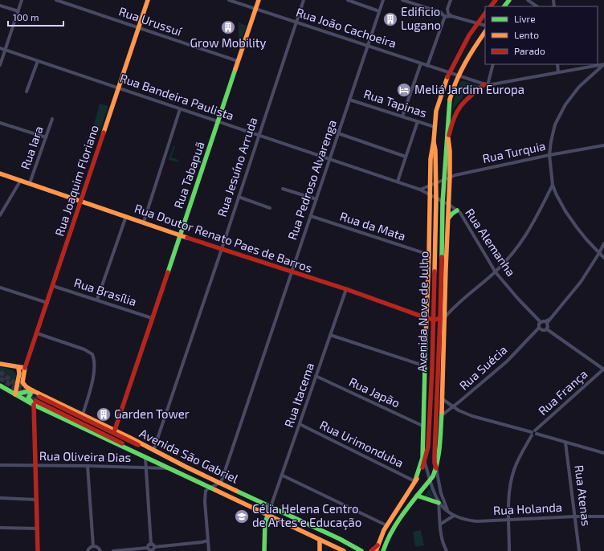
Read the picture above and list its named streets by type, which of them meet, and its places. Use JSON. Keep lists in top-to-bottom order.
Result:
{
  "streets": {
    "main road": [
      "Rua Tabapuã",
      "Rua Joaquim Floriano",
      "Rua Doutor Renato Paes de Barros",
      "Avenida Nove de Julho",
      "Avenida São Gabriel"
    ],
    "street": [
      "Rua Urussuí",
      "Rua João Cachoeira",
      "Rua Bandeira Paulista",
      "Rua Tapinas",
      "Rua Iara",
      "Rua Turquia",
      "Rua Jesuíno Arruda",
      "Rua Pedroso Alvarenga",
      "Rua da Mata",
      "Rua Alemanha",
      "Rua Brasília",
      "Rua Suécia",
      "Rua Japão",
      "Rua França",
      "Rua Itacema",
      "Rua Urimonduba",
      "Rua Oliveira Dias",
      "Rua Atenas",
      "Rua Holanda"
    ]
  },
  "crossings": [
    ["Rua Urussuí", "Rua Tabapuã"],
    ["Rua Urussuí", "Rua Joaquim Floriano"],
    ["Rua João Cachoeira", "Rua Jesuíno Arruda"],
    ["Rua João Cachoeira", "Rua Tabapuã"],
    ["Rua João Cachoeira", "Rua Pedroso Alvarenga"],
    ["Rua João Cachoeira", "Avenida Nove de Julho"],
    ["Rua Bandeira Paulista", "Rua Jesuíno Arruda"],
    ["Rua Bandeira Paulista", "Rua Tabapuã"],
    ["Rua Bandeira Paulista", "Rua Pedroso Alvarenga"],
    ["Rua Bandeira Paulista", "Rua Joaquim Floriano"],
    ["Rua Bandeira Paulista", "Rua Alemanha"],
    ["Rua Bandeira Paulista", "Avenida Nove de Julho"],
    ["Rua Tapinas", "Rua Pedroso Alvarenga"],
    ["Rua Tapinas", "Avenida Nove de Julho"],
    ["Rua Iara", "Rua Doutor Renato Paes de Barros"],
    ["Rua Turquia", "Avenida Nove de Julho"],
    ["Rua Jesuíno Arruda", "Rua Doutor Renato Paes de Barros"],
    ["Rua Jesuíno Arruda", "Avenida São Gabriel"],
    ["Rua Tabapuã", "Rua Doutor Renato Paes de Barros"],
    ["Rua Tabapuã", "Rua Brasília"],
    ["Rua Tabapuã", "Avenida São Gabriel"],
    ["Rua Pedroso Alvarenga", "Rua da Mata"],
    ["Rua Pedroso Alvarenga", "Rua Doutor Renato Paes de Barros"],
    ["Rua Pedroso Alvarenga", "Avenida São Gabriel"],
    ["Rua Joaquim Floriano", "Rua Doutor Renato Paes de Barros"],
    ["Rua Joaquim Floriano", "Rua Brasília"],
    ["Rua Joaquim Floriano", "Avenida São Gabriel"],
    ["Rua da Mata", "Avenida Nove de Julho"],
    ["Rua Doutor Renato Paes de Barros", "Avenida Nove de Julho"],
    ["Rua Doutor Renato Paes de Barros", "Rua Itacema"],
    ["Rua Alemanha", "Avenida Nove de Julho"],
    ["Rua Alemanha", "Rua Suécia"],
    ["Avenida Nove de Julho", "Rua Suécia"],
    ["Avenida Nove de Julho", "Rua Japão"],
    ["Avenida Nove de Julho", "Rua Urimonduba"],
    ["Rua Japão", "Rua Itacema"],
    ["Rua França", "Rua Holanda"],
    ["Rua Itacema", "Rua Urimonduba"],
    ["Rua Itacema", "Avenida São Gabriel"],
    ["Avenida São Gabriel", "Rua Oliveira Dias"],
    ["Rua Atenas", "Rua Holanda"]
  ],
  "places": {
    "building": ["Edificio Lugano", "Grow Mobility", "Garden Tower"],
    "hotel": ["Meliá Jardim Europa"],
    "school or university": ["Célia Helena Centro de Artes e Educação"]
  },
  "legend": ["Livre", "Lento", "Parado"],
  "scale_bar": "100 m"
}
